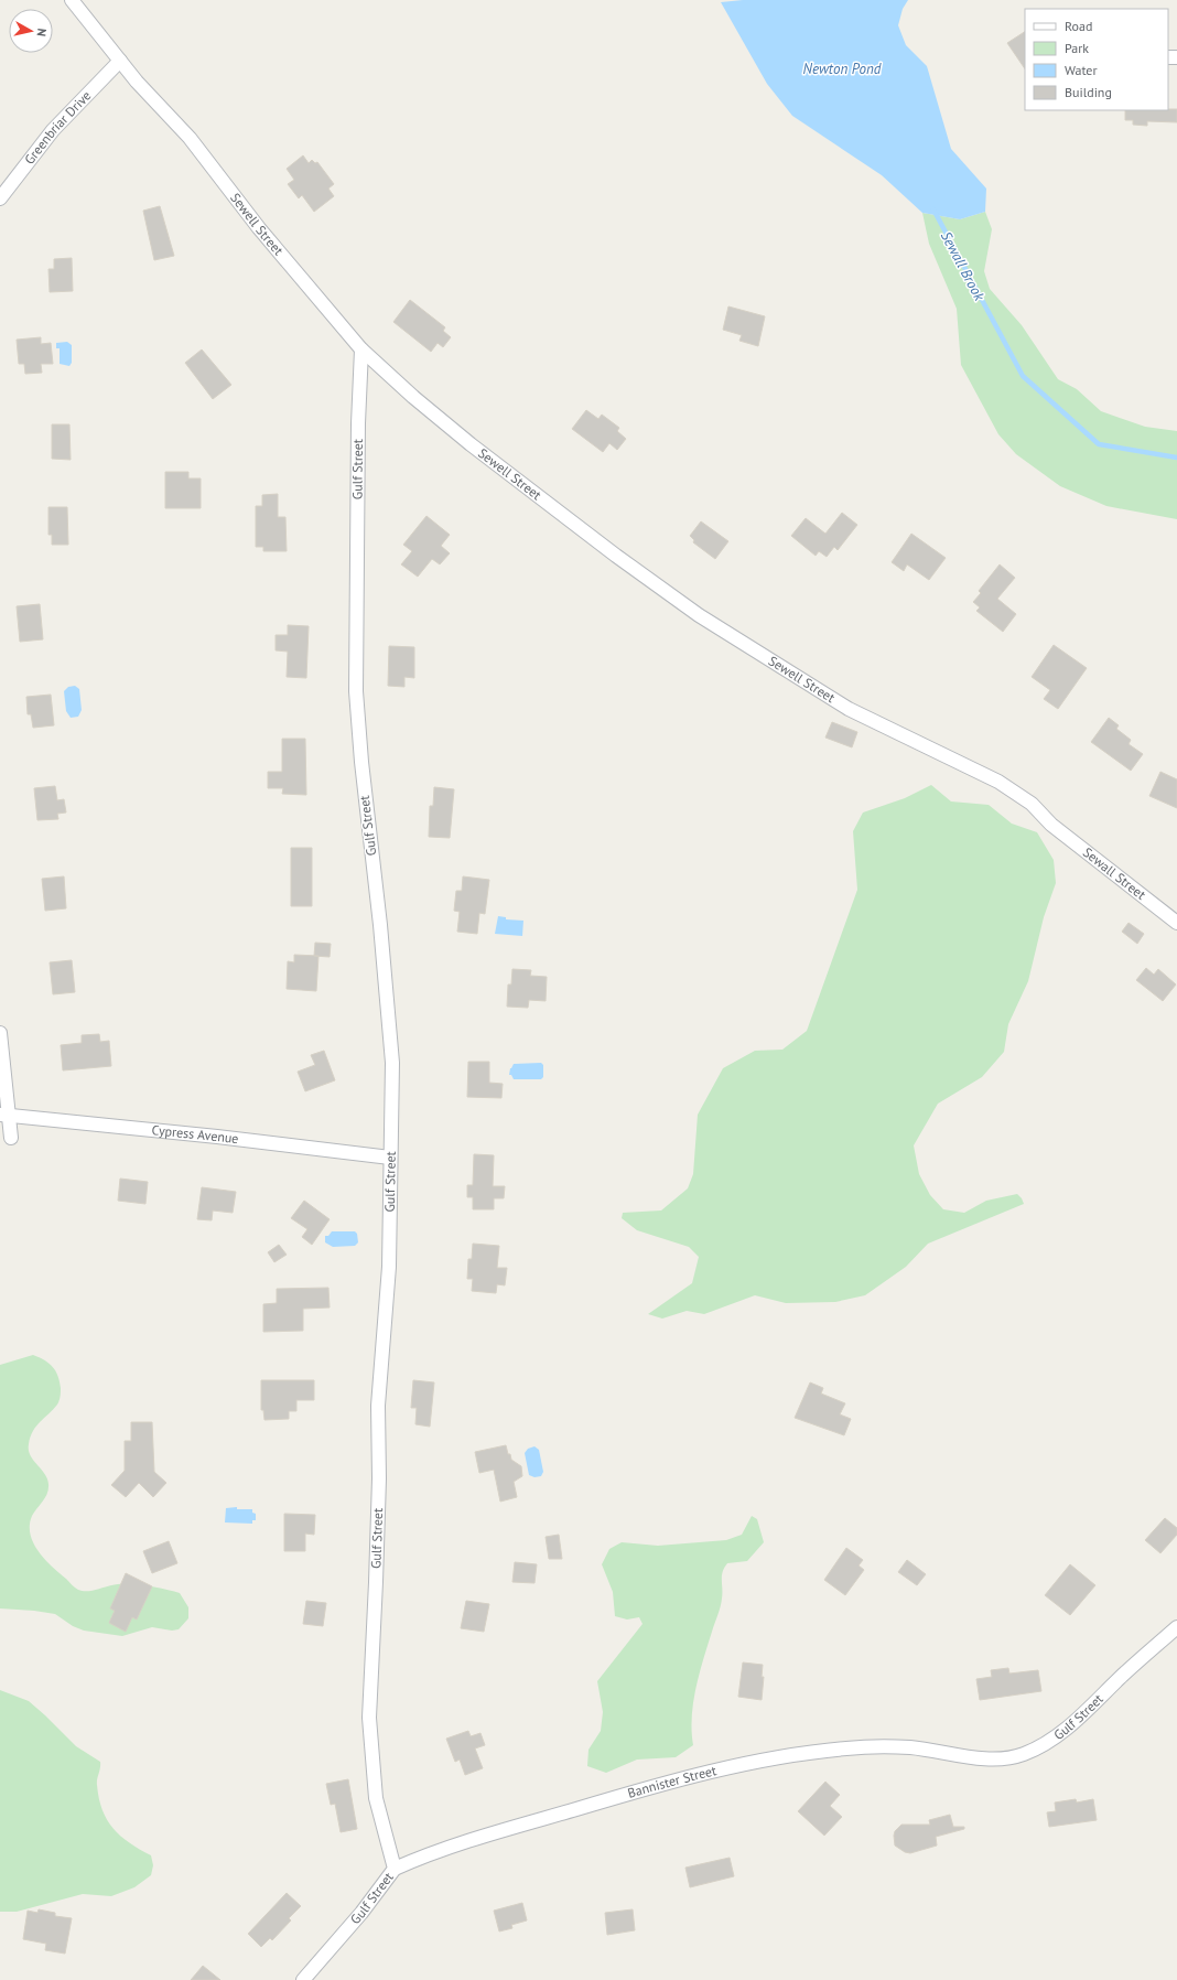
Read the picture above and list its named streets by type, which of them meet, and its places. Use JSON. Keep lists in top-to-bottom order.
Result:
{
  "streets": {
    "street": [
      "Greenbriar Drive",
      "Sewell Street",
      "Gulf Street",
      "Sewall Street",
      "Cypress Avenue",
      "Bannister Street"
    ]
  },
  "crossings": [
    ["Greenbriar Drive", "Sewell Street"],
    ["Sewell Street", "Gulf Street"],
    ["Sewell Street", "Sewall Street"],
    ["Gulf Street", "Cypress Avenue"],
    ["Gulf Street", "Bannister Street"]
  ],
  "water": ["Newton Pond", "Sewall Brook"],
  "legend": [
    "Road",
    "Park",
    "Water",
    "Building"
  ],
  "north": "right"
}
